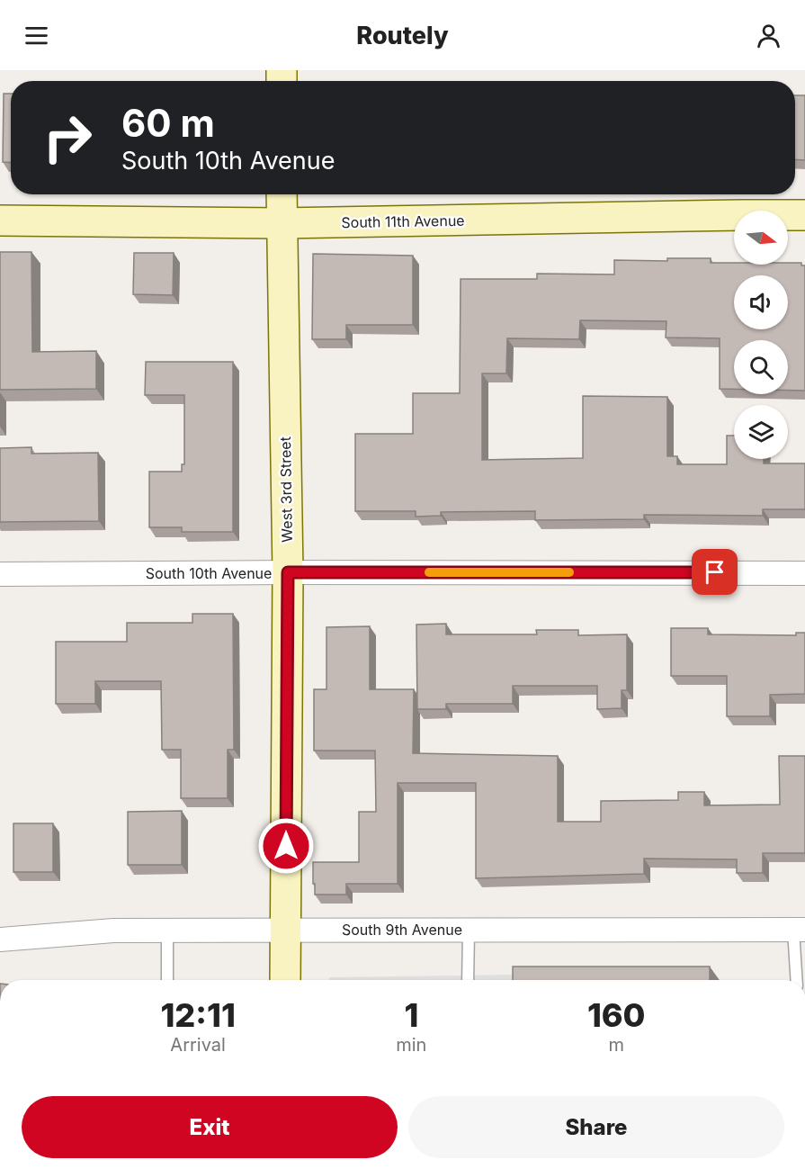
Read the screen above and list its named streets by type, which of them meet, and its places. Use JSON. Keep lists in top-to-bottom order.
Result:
{
  "streets": {
    "street": [
      "South 11th Avenue",
      "West 3rd Street",
      "South 10th Avenue",
      "South 9th Avenue"
    ]
  },
  "crossings": [
    ["South 11th Avenue", "West 3rd Street"],
    ["West 3rd Street", "South 10th Avenue"],
    ["West 3rd Street", "South 9th Avenue"]
  ],
  "north": "right",
  "page": {
    "header": "Routely",
    "turn": ["60 m", "South 10th Avenue"],
    "eta": [
      "12:11",
      "Arrival",
      "1",
      "min",
      "160",
      "m"
    ],
    "buttons": ["Exit", "Share"]
  }
}
